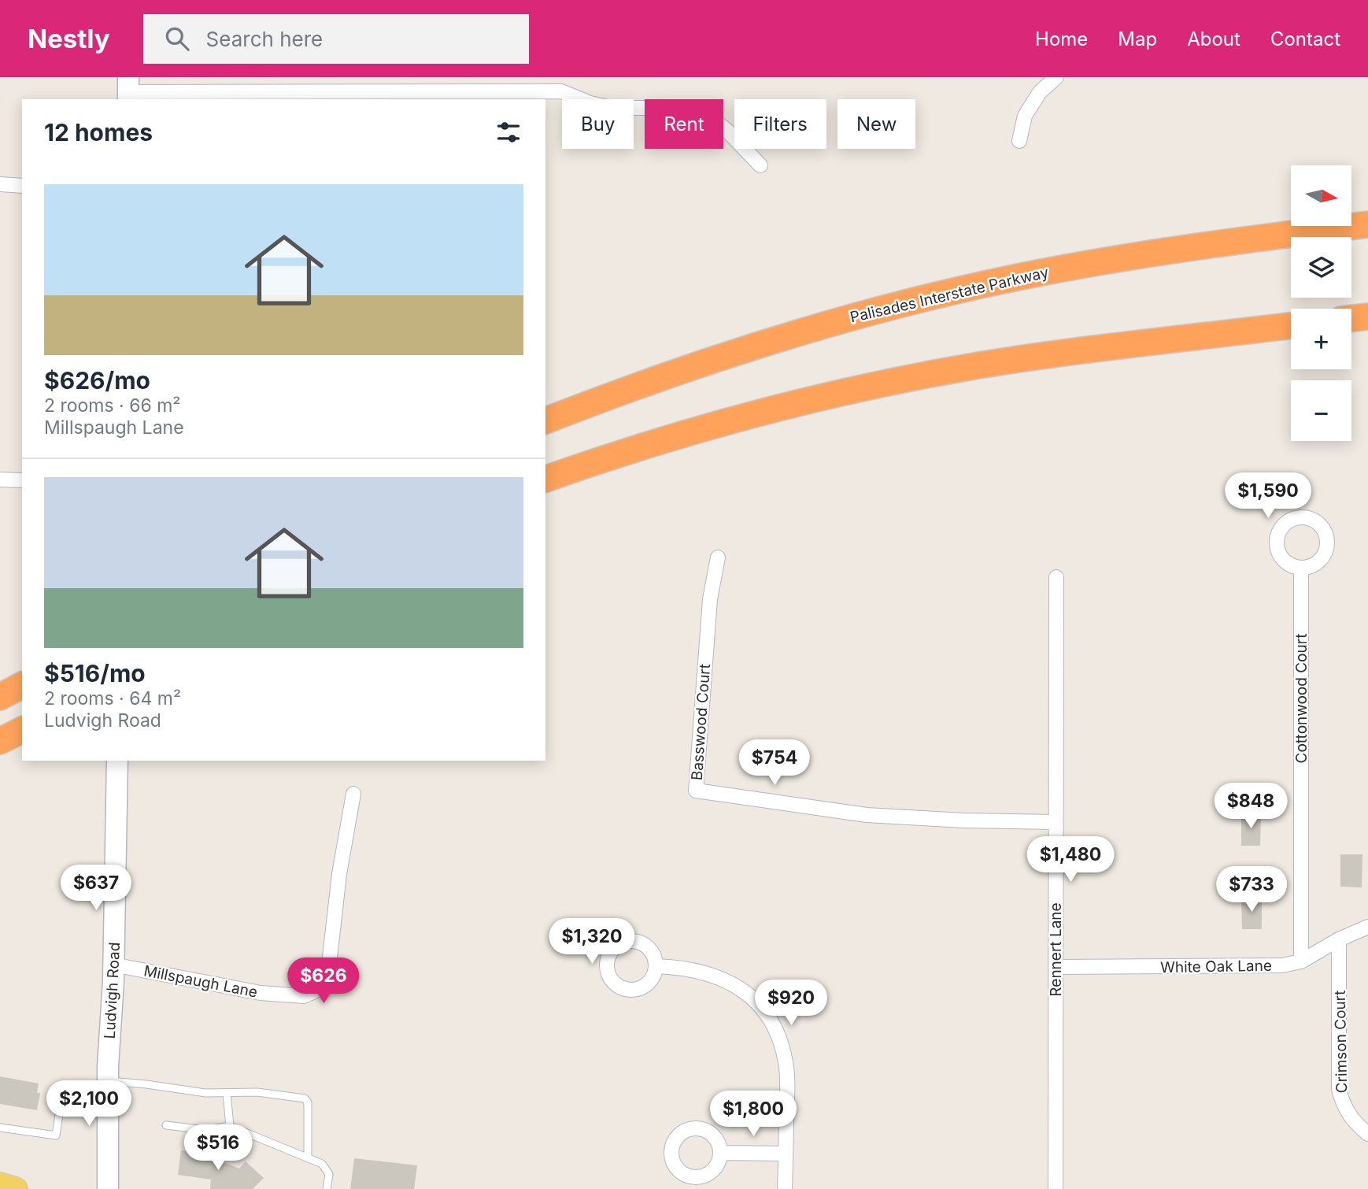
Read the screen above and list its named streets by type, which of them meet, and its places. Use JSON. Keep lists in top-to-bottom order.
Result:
{
  "streets": {
    "highway": ["Palisades Interstate Parkway"],
    "street": [
      "Cottonwood Court",
      "Basswood Court",
      "Rennert Lane",
      "White Oak Lane",
      "Millspaugh Lane",
      "Ludvigh Road",
      "Crimson Court"
    ]
  },
  "crossings": [
    ["Cottonwood Court", "White Oak Lane"],
    ["Basswood Court", "Rennert Lane"],
    ["Rennert Lane", "White Oak Lane"],
    ["White Oak Lane", "Crimson Court"],
    ["Millspaugh Lane", "Ludvigh Road"]
  ],
  "north": "right",
  "page": {
    "header": "Nestly",
    "search": "Search here",
    "nav": [
      "Home",
      "Map",
      "About",
      "Contact"
    ],
    "chip": [
      "Buy",
      "Rent",
      "Filters",
      "New"
    ],
    "heading": "12 homes",
    "map_buttons": ["+", "−"],
    "list": [
      {
        "name": "$626/mo",
        "note": "2 rooms · 66 m² · Millspaugh Lane"
      },
      {
        "name": "$516/mo",
        "note": "2 rooms · 64 m² · Ludvigh Road"
      }
    ],
    "price": [
      "$1,590",
      "$754",
      "$848",
      "$1,480",
      "$637",
      "$733",
      "$1,320",
      "$626",
      "$920",
      "$2,100",
      "$1,800",
      "$516"
    ]
  }
}
